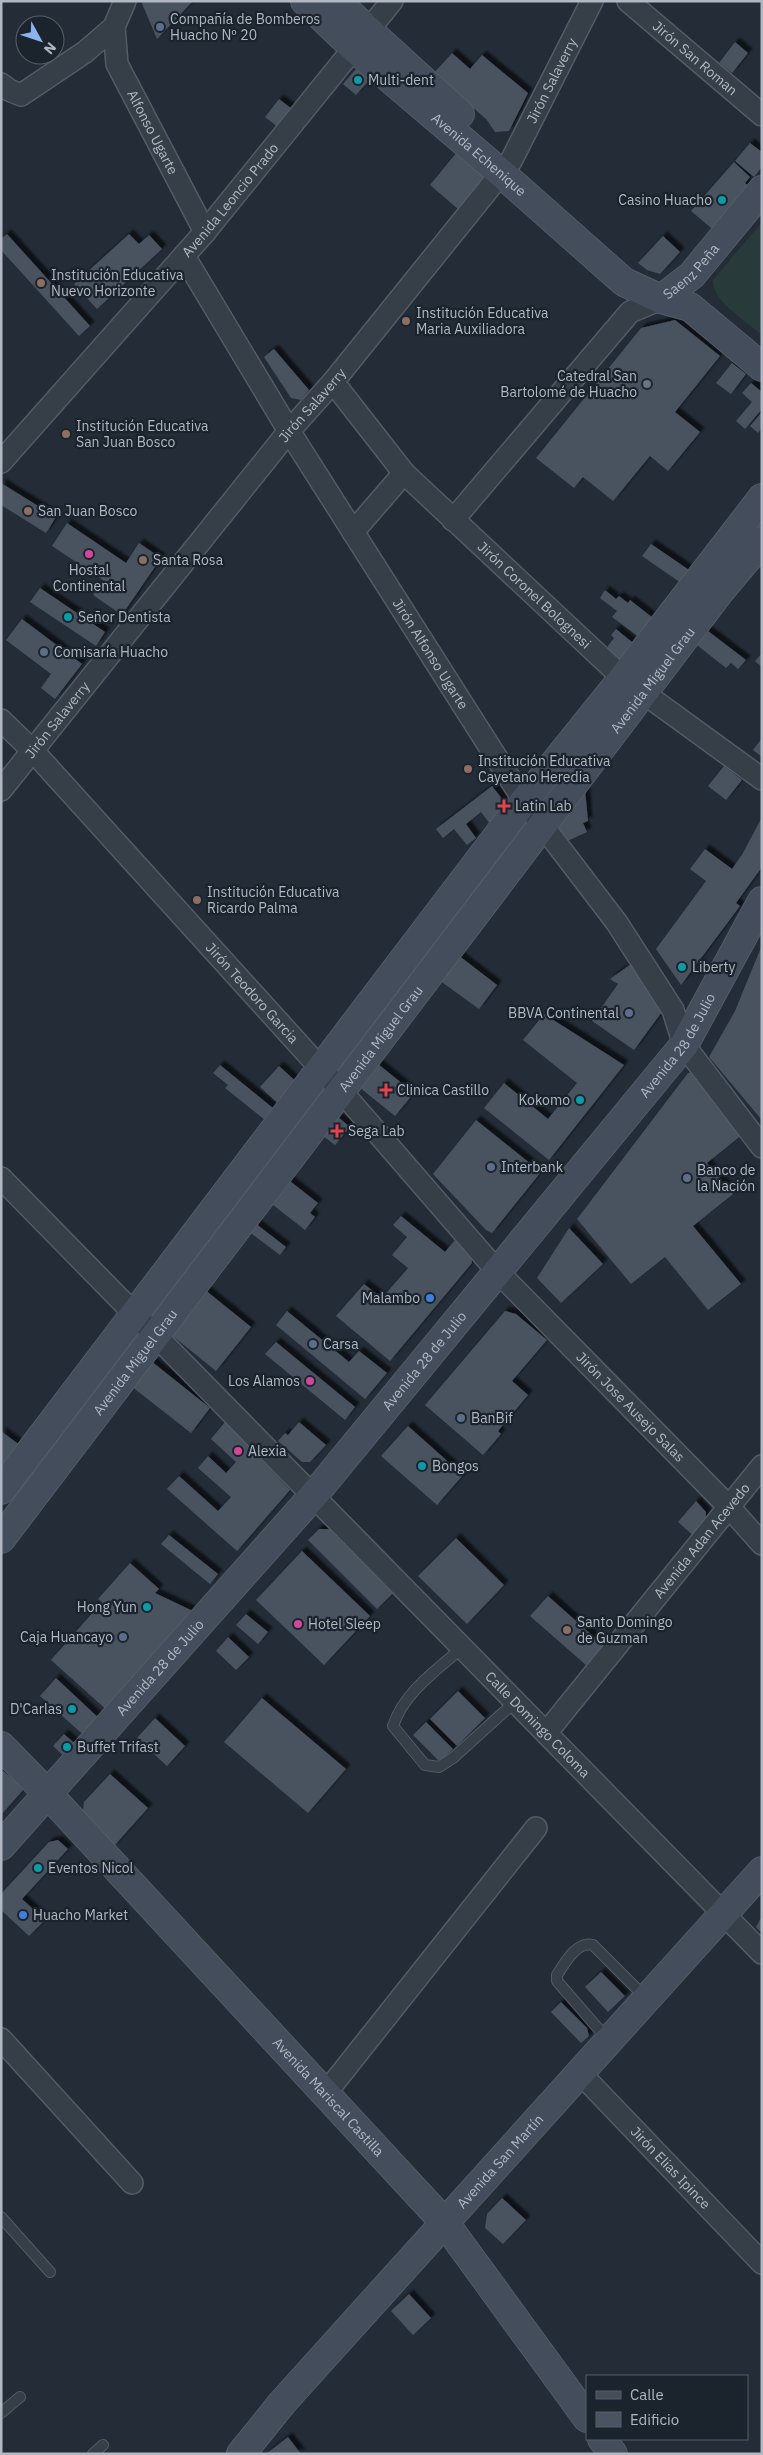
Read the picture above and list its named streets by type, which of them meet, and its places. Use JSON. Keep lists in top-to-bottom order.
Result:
{
  "streets": {
    "street": [
      "Jirón San Roman",
      "Jirón Salaverry",
      "Alfonso Ugarte",
      "Avenida Echenique",
      "Avenida Leoncio Prado",
      "Saenz Peña",
      "Jirón Coronel Bolognesi",
      "Jirón Alfonso Ugarte",
      "Avenida Miguel Grau",
      "Jirón Teodoro Garcia",
      "Avenida 28 de Julio",
      "Jirón Jose Ausejo Salas",
      "Avenida Adan Acevedo",
      "Calle Domingo Coloma",
      "Avenida Mariscal Castilla",
      "Avenida San Martín",
      "Jirón Elias Ipince"
    ]
  },
  "crossings": [
    ["Jirón Salaverry", "Avenida Echenique"],
    ["Jirón Salaverry", "Jirón Coronel Bolognesi"],
    ["Jirón Salaverry", "Jirón Alfonso Ugarte"],
    ["Jirón Salaverry", "Jirón Teodoro Garcia"],
    ["Alfonso Ugarte", "Avenida Leoncio Prado"],
    ["Avenida Echenique", "Avenida Leoncio Prado"],
    ["Avenida Echenique", "Saenz Peña"],
    ["Avenida Leoncio Prado", "Jirón Alfonso Ugarte"],
    ["Saenz Peña", "Jirón Coronel Bolognesi"],
    ["Jirón Coronel Bolognesi", "Avenida Miguel Grau"],
    ["Jirón Alfonso Ugarte", "Avenida Miguel Grau"],
    ["Jirón Alfonso Ugarte", "Avenida 28 de Julio"],
    ["Avenida Miguel Grau", "Jirón Teodoro Garcia"],
    ["Avenida Miguel Grau", "Calle Domingo Coloma"],
    ["Jirón Teodoro Garcia", "Avenida 28 de Julio"],
    ["Jirón Teodoro Garcia", "Jirón Jose Ausejo Salas"],
    ["Avenida 28 de Julio", "Jirón Jose Ausejo Salas"],
    ["Avenida 28 de Julio", "Calle Domingo Coloma"],
    ["Avenida 28 de Julio", "Avenida Mariscal Castilla"],
    ["Jirón Jose Ausejo Salas", "Avenida Adan Acevedo"],
    ["Avenida Adan Acevedo", "Calle Domingo Coloma"],
    ["Calle Domingo Coloma", "Avenida San Martín"],
    ["Avenida Mariscal Castilla", "Avenida San Martín"],
    ["Avenida San Martín", "Jirón Elias Ipince"]
  ],
  "places": {
    "other": [
      "Compañía de Bomberos Huacho Nº 20",
      "Multi-dent",
      "Casino Huacho",
      "Institución Educativa Nuevo Horizonte",
      "Institución Educativa Maria Auxiliadora",
      "Catedral San Bartolomé de Huacho",
      "Institución Educativa San Juan Bosco",
      "San Juan Bosco",
      "Hostal Continental",
      "Santa Rosa",
      "Señor Dentista",
      "Comisaría Huacho",
      "Institución Educativa Cayetano Heredia",
      "Institución Educativa Ricardo Palma",
      "Liberty",
      "BBVA Continental",
      "Kokomo",
      "Interbank",
      "Banco de la Nación",
      "Malambo",
      "Carsa",
      "Los Alamos",
      "BanBif",
      "Alexia",
      "Bongos",
      "Hong Yun",
      "Hotel Sleep",
      "Santo Domingo de Guzman",
      "Caja Huancayo",
      "D'Carlas",
      "Buffet Trifast",
      "Eventos Nicol",
      "Huacho Market"
    ],
    "health": ["Latin Lab", "Clinica Castillo", "Sega Lab"]
  },
  "legend": ["Calle", "Edificio"],
  "north": "bottom right"
}
